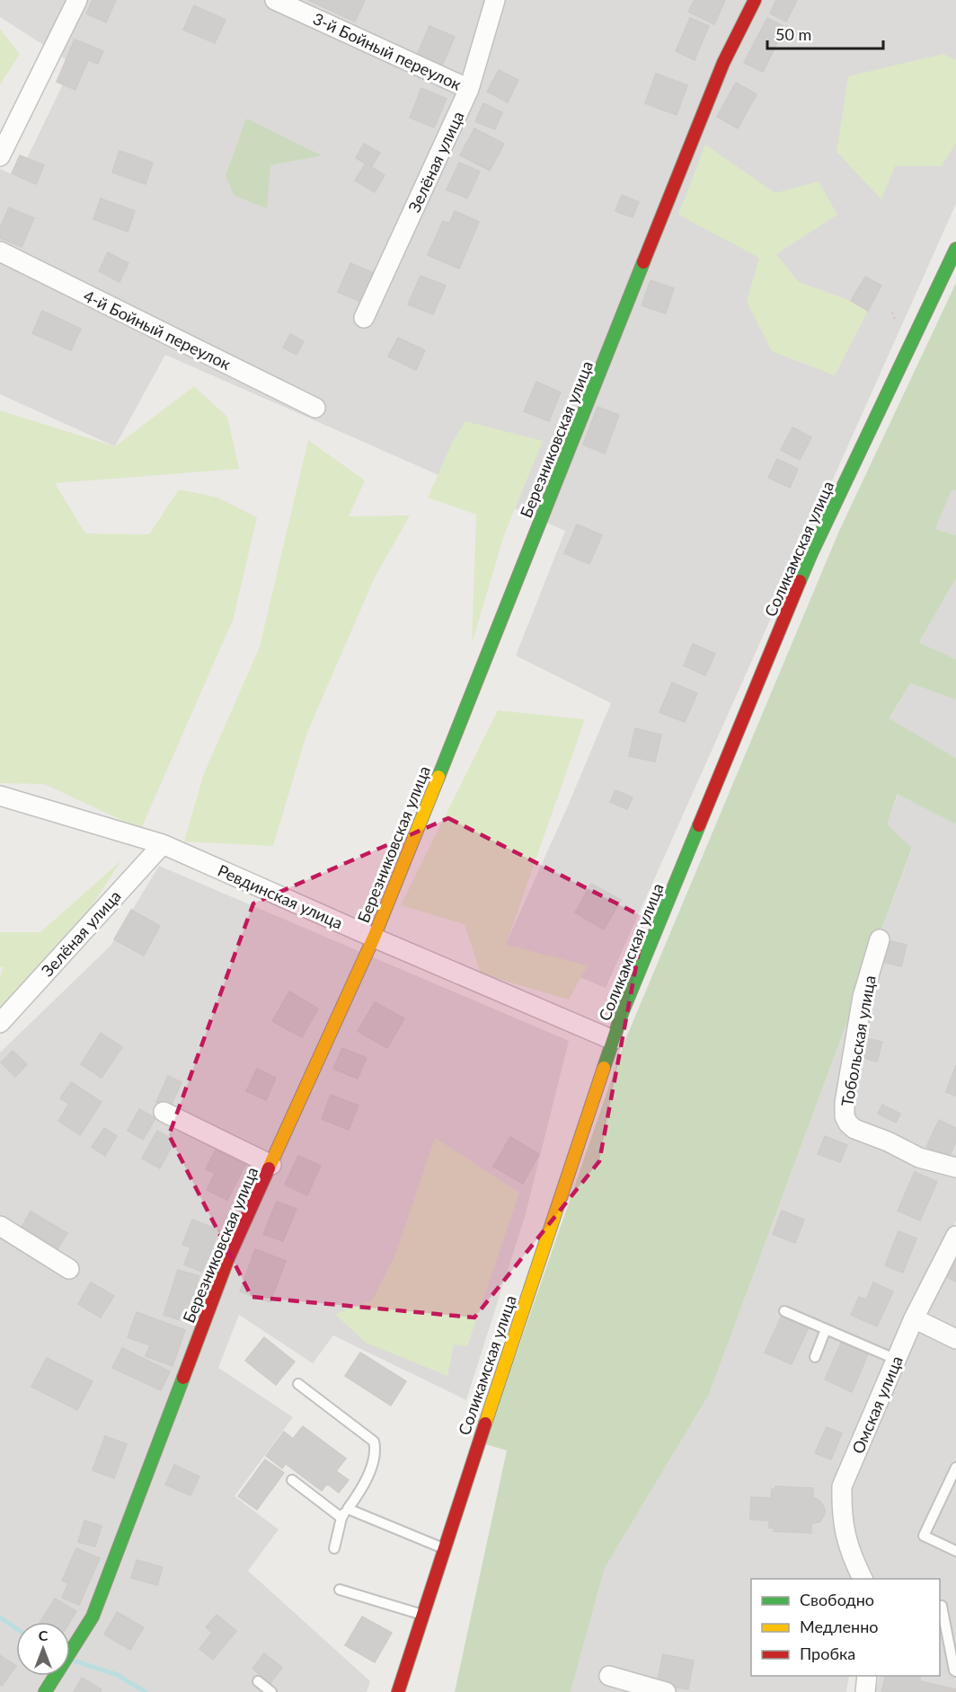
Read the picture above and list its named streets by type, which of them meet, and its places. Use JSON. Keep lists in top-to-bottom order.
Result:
{
  "streets": {
    "street": [
      "3-й Бойный переулок",
      "Зелёная улица",
      "4-й Бойный переулок",
      "Березниковская улица",
      "Соликамская улица",
      "Ревдинская улица",
      "Тобольская улица",
      "Омская улица"
    ]
  },
  "crossings": [
    ["3-й Бойный переулок", "Зелёная улица"],
    ["Зелёная улица", "Ревдинская улица"],
    ["Березниковская улица", "Ревдинская улица"],
    ["Соликамская улица", "Ревдинская улица"]
  ],
  "legend": ["Свободно", "Медленно", "Пробка"],
  "scale_bar": "50 m",
  "north": "top"
}
